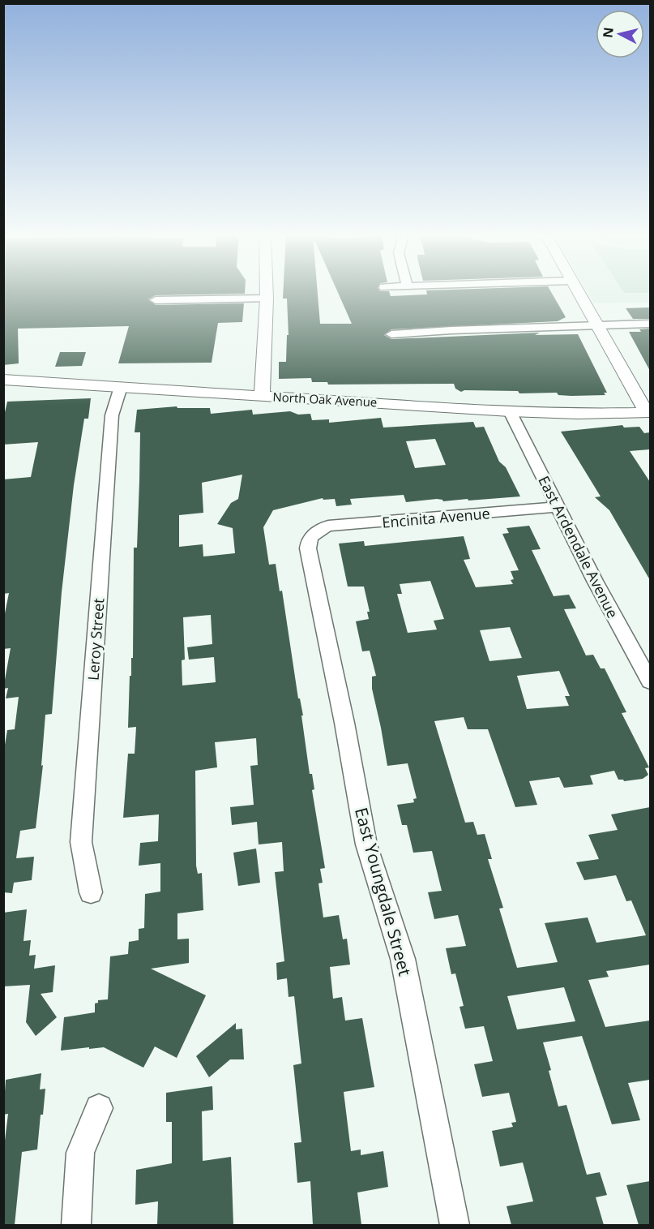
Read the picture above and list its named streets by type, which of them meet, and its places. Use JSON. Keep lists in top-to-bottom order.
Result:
{
  "streets": {
    "street": [
      "North Oak Avenue",
      "Encinita Avenue",
      "East Ardendale Avenue",
      "Leroy Street",
      "East Youngdale Street"
    ]
  },
  "crossings": [
    ["North Oak Avenue", "East Ardendale Avenue"],
    ["North Oak Avenue", "Leroy Street"],
    ["Encinita Avenue", "East Ardendale Avenue"],
    ["Encinita Avenue", "East Youngdale Street"]
  ],
  "north": "left"
}
